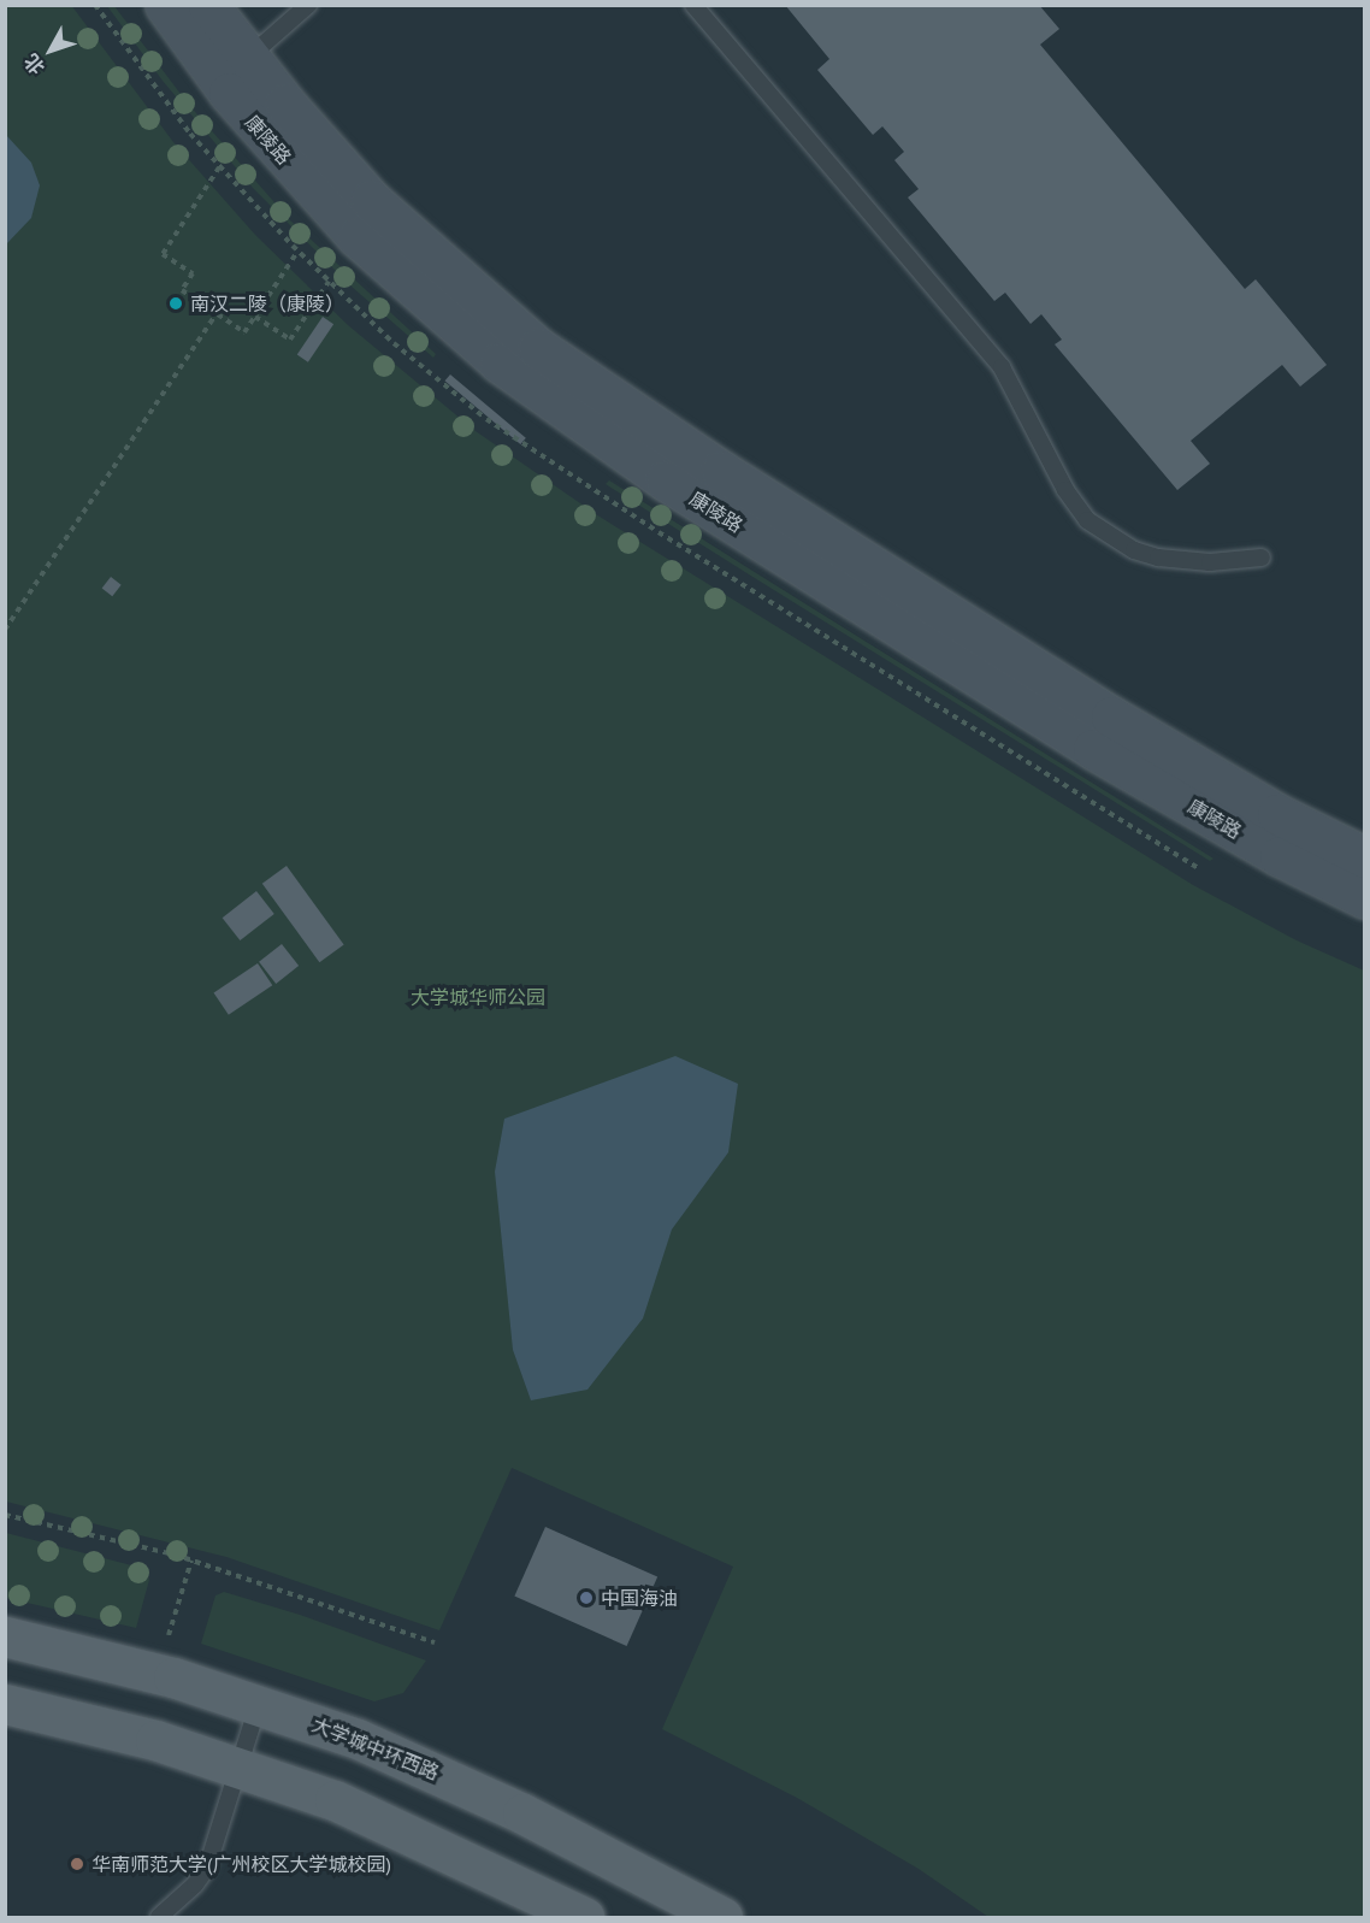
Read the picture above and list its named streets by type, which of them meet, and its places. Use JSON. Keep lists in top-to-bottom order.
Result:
{
  "streets": {
    "main road": ["大学城中环西路"],
    "street": ["康陵路"]
  },
  "parks": ["大学城华师公园"],
  "places": ["南汉二陵（康陵）", "中国海油", "华南师范大学(广州校区大学城校园)"],
  "north": "bottom left"
}
